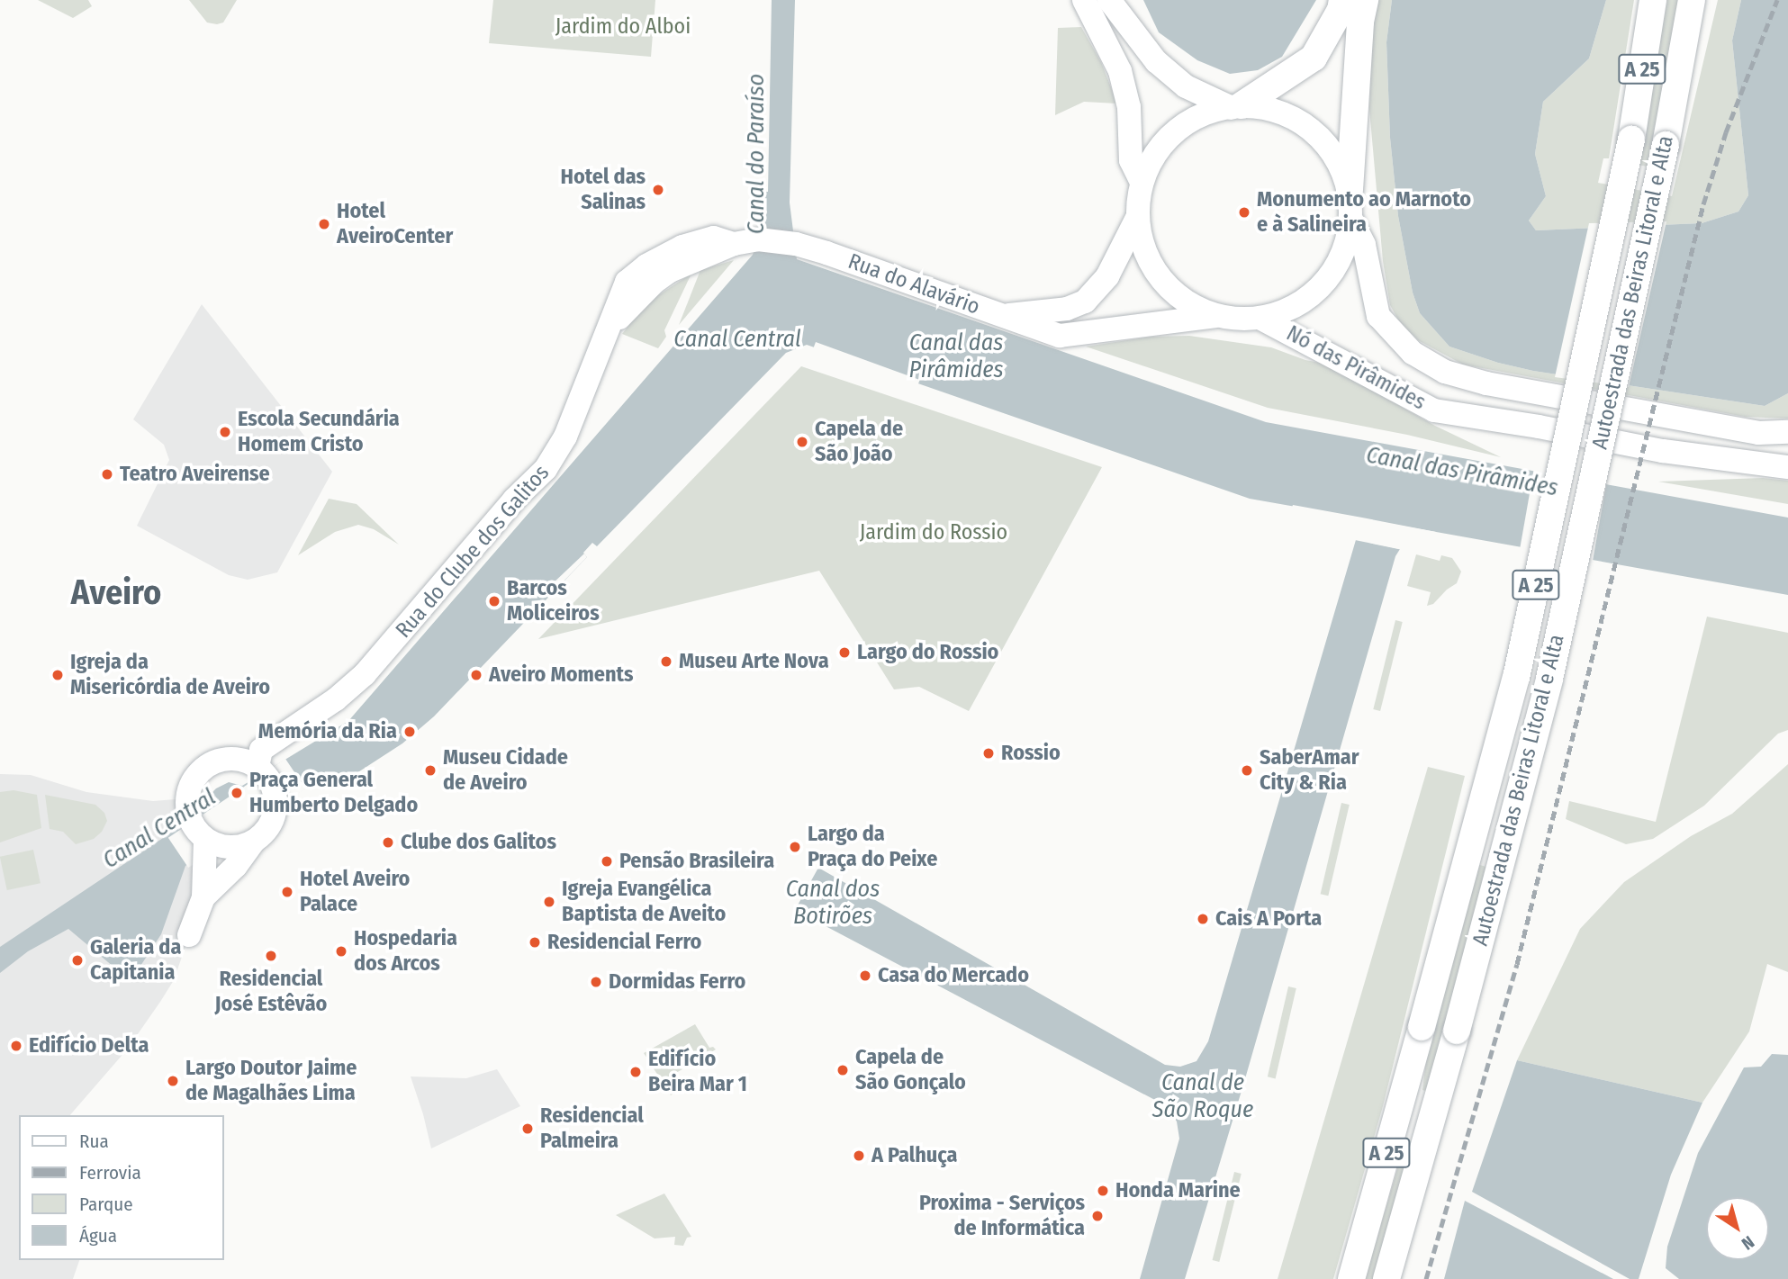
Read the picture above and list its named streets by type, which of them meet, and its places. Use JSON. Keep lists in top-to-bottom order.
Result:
{
  "streets": {
    "highway": ["A 25", "Autoestrada das Beiras Litoral e Alta"],
    "main road": ["Rua do Alavário", "Nó das Pirâmides", "Rua do Clube dos Galitos"]
  },
  "crossings": [
    ["Rua do Alavário", "Nó das Pirâmides"],
    ["Rua do Alavário", "Rua do Clube dos Galitos"]
  ],
  "districts": ["Aveiro"],
  "water": [
    "Canal do Paraíso",
    "Canal Central",
    "Canal das Pirâmides",
    "Canal dos Botirões",
    "Canal de São Roque"
  ],
  "parks": ["Jardim do Alboi", "Jardim do Rossio"],
  "places": [
    "Hotel das Salinas",
    "Monumento ao Marnoto e à Salineira",
    "Hotel AveiroCenter",
    "Escola Secundária Homem Cristo",
    "Capela de São João",
    "Teatro Aveirense",
    "Barcos Moliceiros",
    "Largo do Rossio",
    "Museu Arte Nova",
    "Igreja da Misericórdia de Aveiro",
    "Aveiro Moments",
    "Memória da Ria",
    "Rossio",
    "Museu Cidade de Aveiro",
    "SaberAmar City & Ria",
    "Praça General Humberto Delgado",
    "Clube dos Galitos",
    "Largo da Praça do Peixe",
    "Pensão Brasileira",
    "Hotel Aveiro Palace",
    "Igreja Evangélica Baptista de Aveito",
    "Cais A Porta",
    "Residencial Ferro",
    "Hospedaria dos Arcos",
    "Residencial José Estêvão",
    "Galeria da Capitania",
    "Casa do Mercado",
    "Dormidas Ferro",
    "Edifício Delta",
    "Capela de São Gonçalo",
    "Edifício Beira Mar 1",
    "Largo Doutor Jaime de Magalhães Lima",
    "Residencial Palmeira",
    "A Palhuça",
    "Honda Marine",
    "Proxima - Serviços de Informática"
  ],
  "legend": [
    "Rua",
    "Ferrovia",
    "Parque",
    "Água"
  ],
  "north": "bottom right"
}
